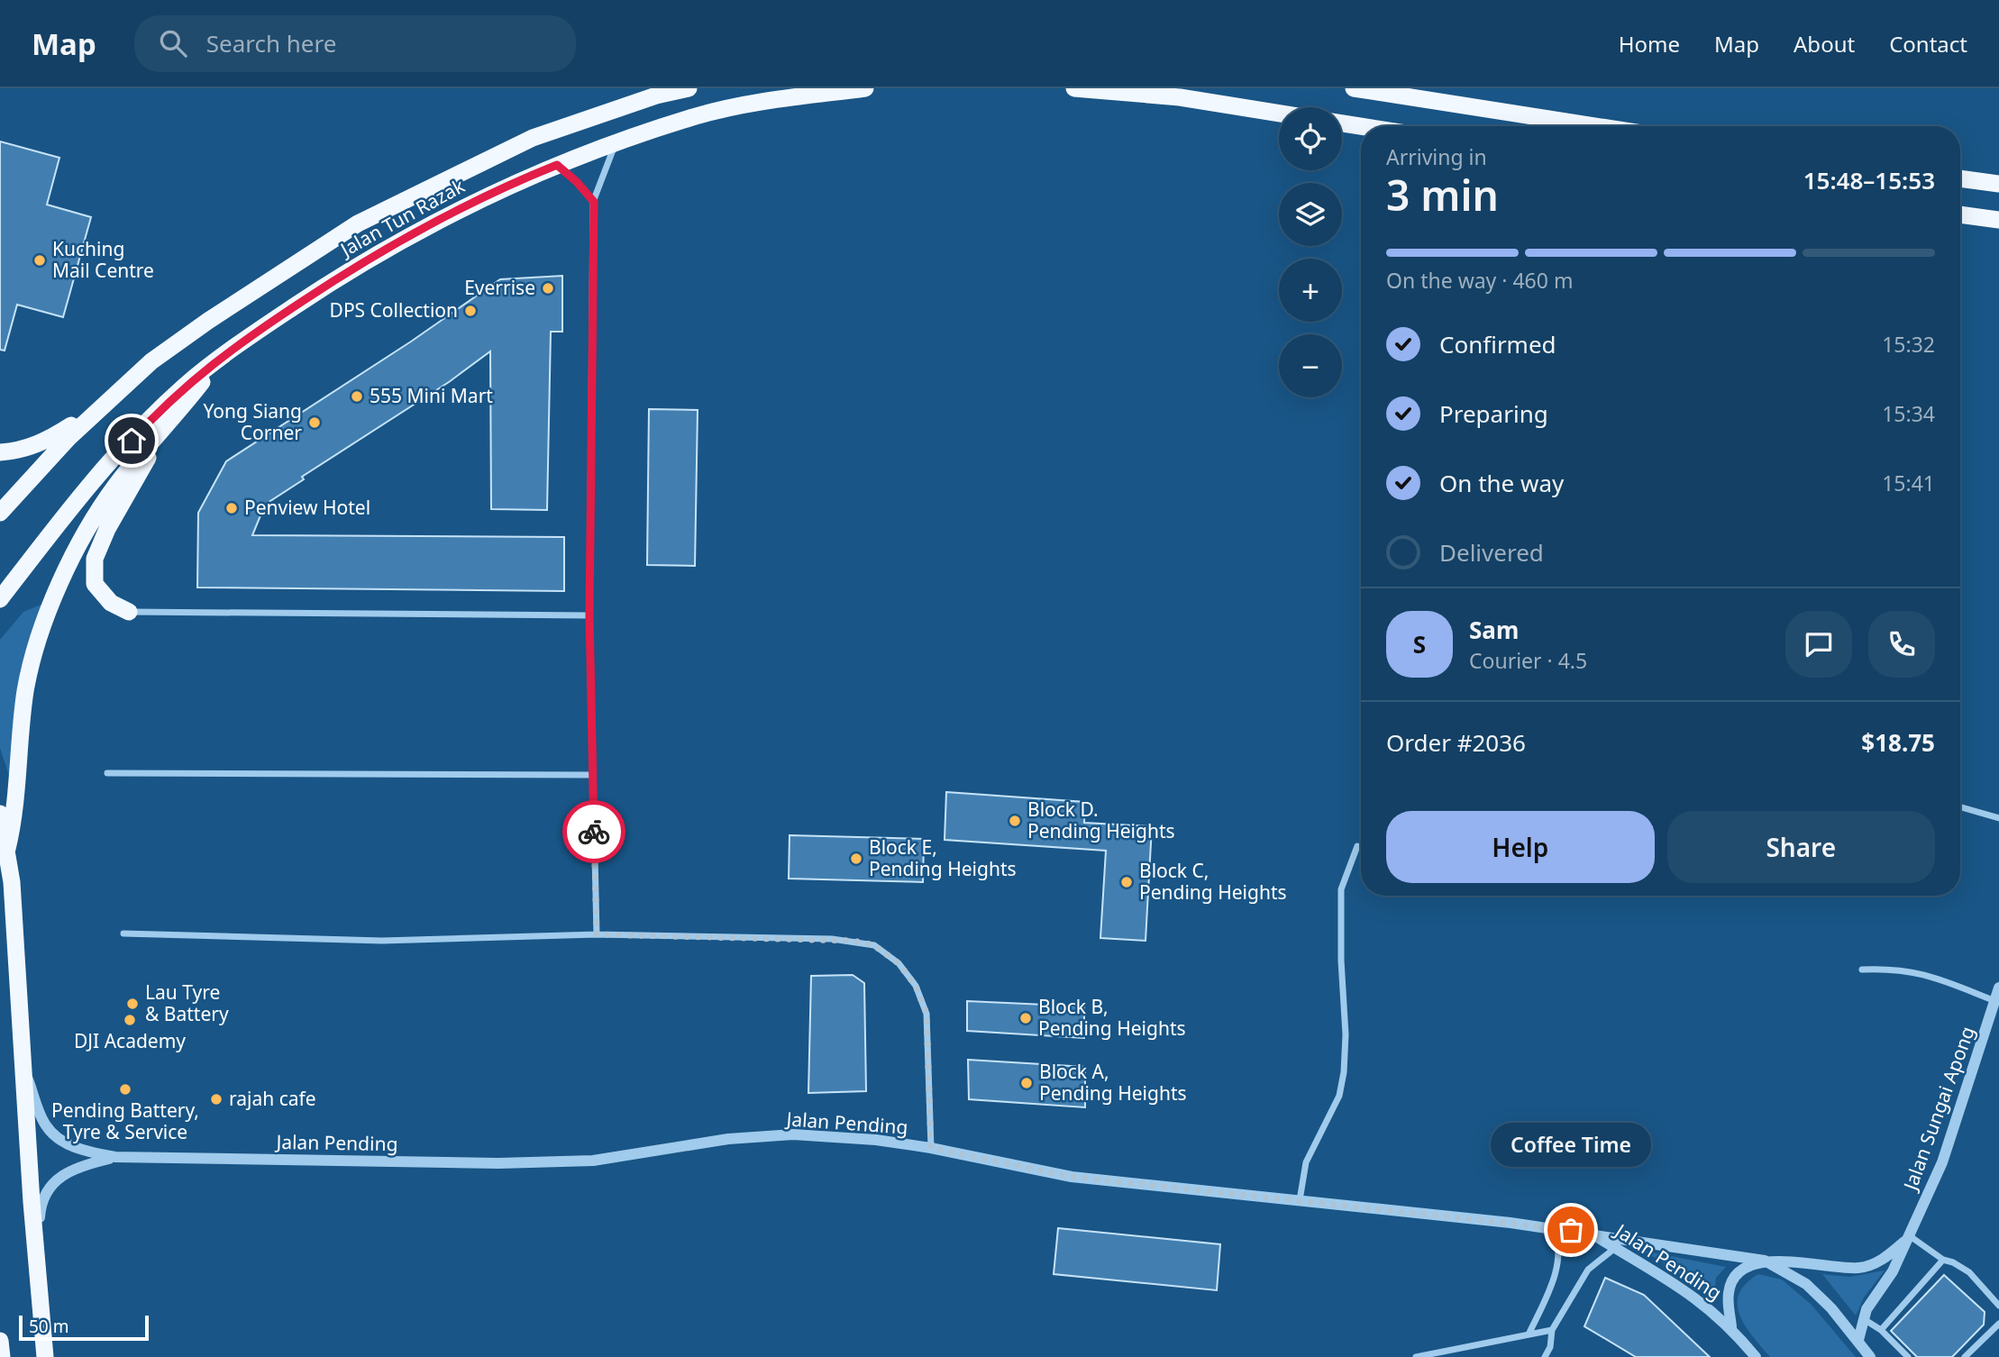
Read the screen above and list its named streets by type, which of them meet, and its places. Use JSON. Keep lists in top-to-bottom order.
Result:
{
  "streets": {
    "highway": ["Jalan Tun Razak"],
    "street": ["Jalan Sungai Apong", "Jalan Pending"]
  },
  "places": [
    "Kuching Mail Centre",
    "Everrise",
    "DPS Collection",
    "555 Mini Mart",
    "Yong Siang Corner",
    "Penview Hotel",
    "Block D. Pending Heights",
    "Block E, Pending Heights",
    "Block C, Pending Heights",
    "Lau Tyre & Battery",
    "Block B, Pending Heights",
    "DJI Academy",
    "Block A, Pending Heights",
    "Pending Battery, Tyre & Service",
    "rajah cafe",
    "Coffee Time"
  ],
  "scale_bar": "50 m",
  "page": {
    "header": "Map",
    "search": "Search here",
    "nav": [
      "Home",
      "Map",
      "About",
      "Contact"
    ],
    "map_buttons": ["+", "−"],
    "heading": ["3 min", "Arriving in", "15:48–15:53"],
    "panel": [
      "Sam",
      "Courier · 4.5",
      "Order #2036",
      "$18.75"
    ],
    "bar": "On the way · 460 m",
    "list": [
      ["Confirmed", "15:32"],
      ["Preparing", "15:34"],
      ["On the way", "15:41"],
      "Delivered"
    ],
    "round": "S",
    "buttons": ["Help", "Share"],
    "bubble": "Coffee Time",
    "scale": "50 m"
  }
}
